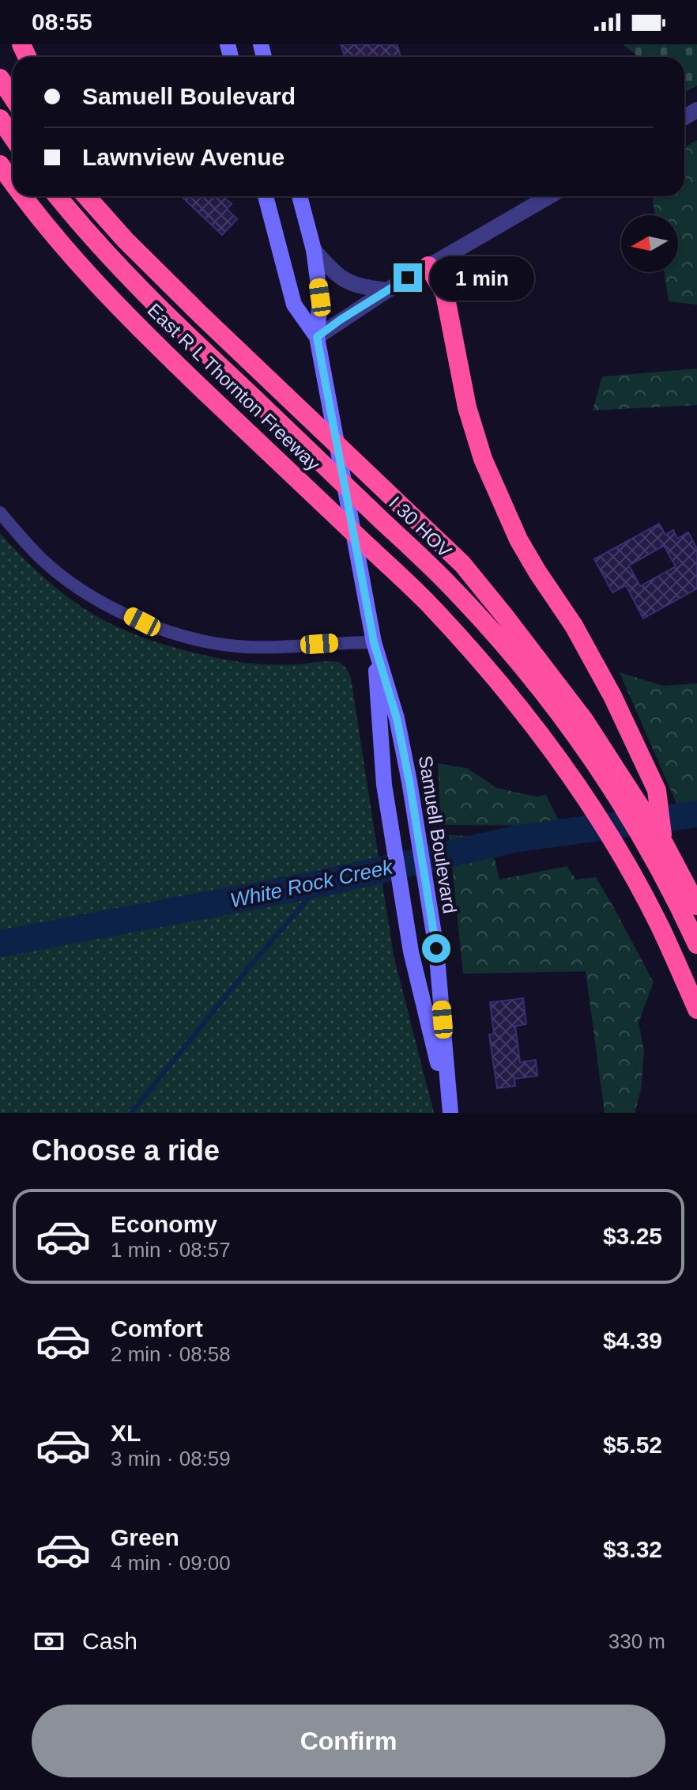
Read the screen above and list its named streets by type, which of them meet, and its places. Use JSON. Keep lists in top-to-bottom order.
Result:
{
  "streets": {
    "highway": ["East R L Thornton Freeway", "I 30 HOV"],
    "main road": ["Samuell Boulevard"]
  },
  "water": ["White Rock Creek"],
  "north": "left",
  "page": {
    "status": "08:55",
    "banner": ["Samuell Boulevard", "Lawnview Avenue"],
    "bubble": "1 min",
    "heading": "Choose a ride",
    "list": [
      {
        "name": "Economy",
        "note": "1 min · 08:57",
        "value": "$3.25"
      },
      {
        "name": "Comfort",
        "note": "2 min · 08:58",
        "value": "$4.39"
      },
      {
        "name": "XL",
        "note": "3 min · 08:59",
        "value": "$5.52"
      },
      {
        "name": "Green",
        "note": "4 min · 09:00",
        "value": "$3.32"
      }
    ],
    "pay": ["Cash", "330 m"],
    "buttons": "Confirm"
  }
}
